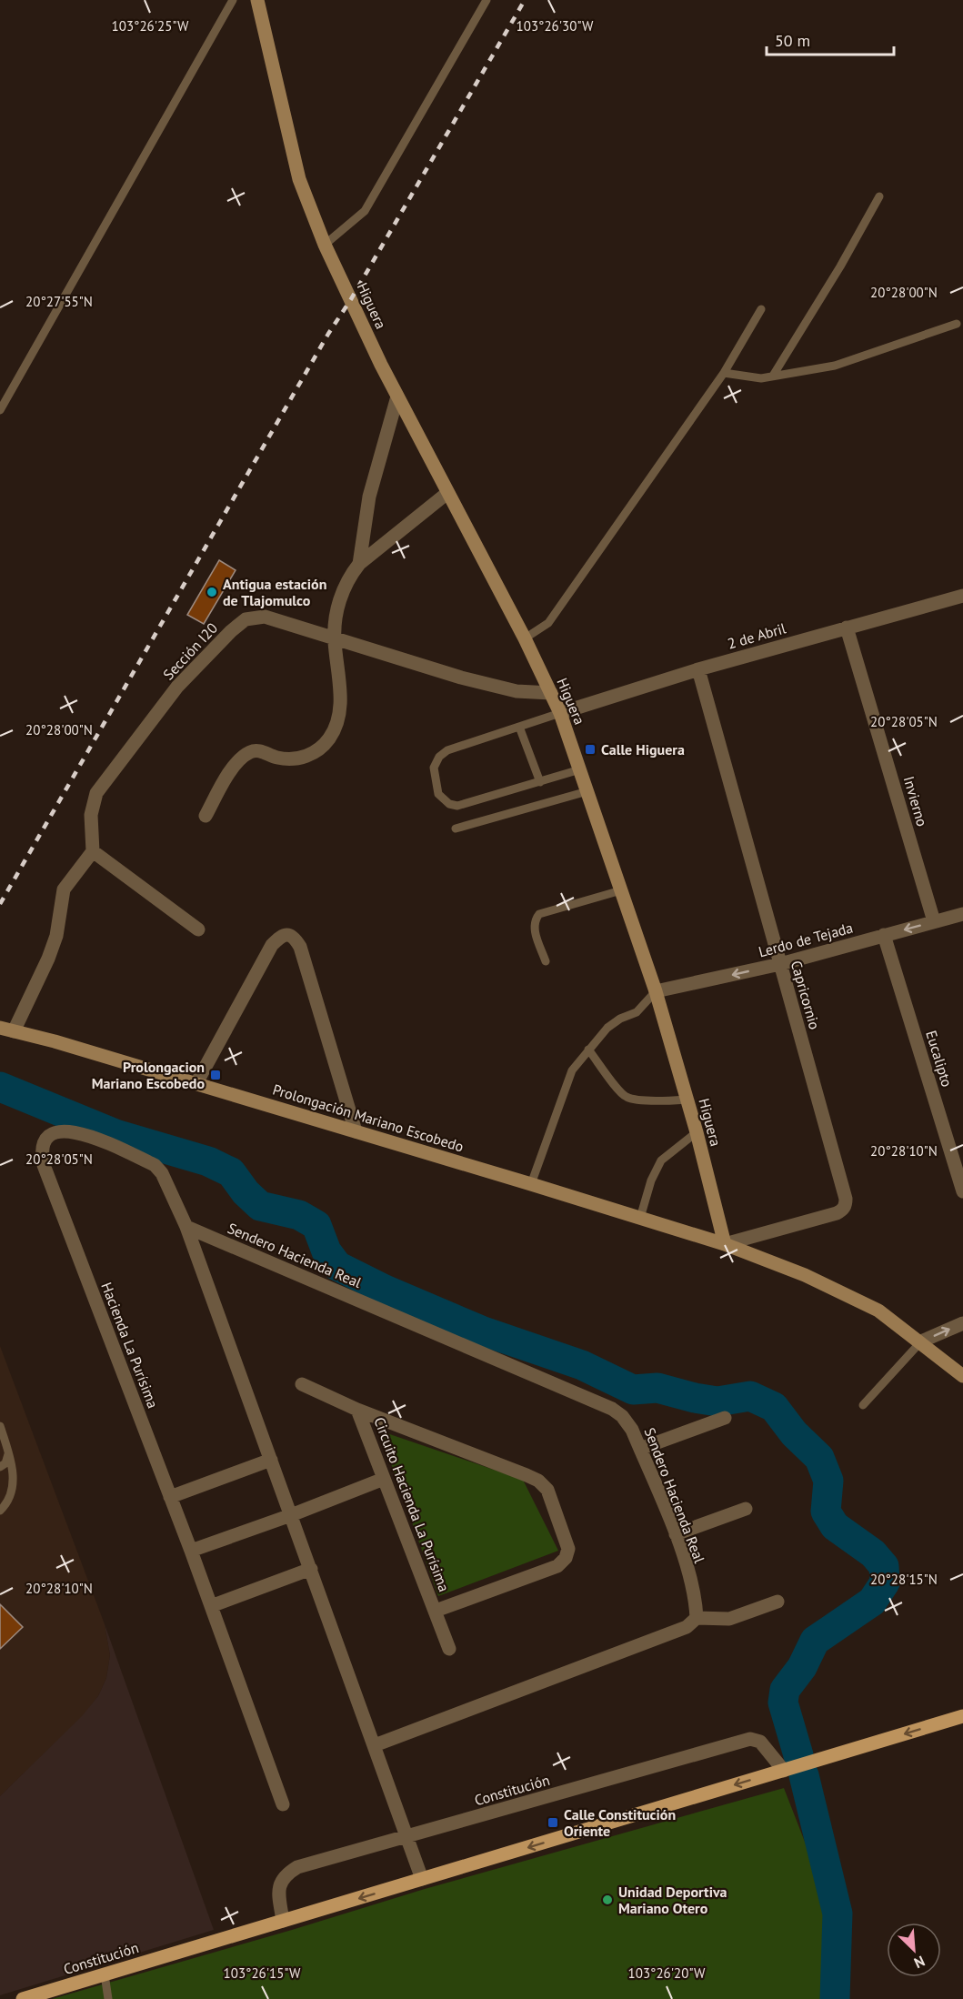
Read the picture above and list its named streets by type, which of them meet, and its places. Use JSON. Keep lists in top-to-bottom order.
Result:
{
  "streets": {
    "main road": ["Higuera", "Prolongación Mariano Escobedo", "Constitución"],
    "street": [
      "2 de Abril",
      "Sección I20",
      "Invierno",
      "Lerdo de Tejada",
      "Capricornio",
      "Eucalipto",
      "Sendero Hacienda Real",
      "Hacienda La Purísima",
      "Circuito Hacienda La Purísima"
    ]
  },
  "crossings": [
    ["Higuera", "2 de Abril"],
    ["Higuera", "Sección I20"],
    ["Higuera", "Lerdo de Tejada"],
    ["Higuera", "Capricornio"],
    ["Higuera", "Prolongación Mariano Escobedo"],
    ["2 de Abril", "Invierno"],
    ["2 de Abril", "Capricornio"],
    ["Invierno", "Lerdo de Tejada"],
    ["Lerdo de Tejada", "Capricornio"],
    ["Lerdo de Tejada", "Eucalipto"],
    ["Capricornio", "Prolongación Mariano Escobedo"],
    ["Sendero Hacienda Real", "Hacienda La Purísima"]
  ],
  "one_way": ["Lerdo de Tejada", "Constitución"],
  "places": {
    "other": ["Antigua estación de Tlajomulco", "Unidad Deportiva Mariano Otero"],
    "transit": ["Calle Higuera", "Prolongacion Mariano Escobedo", "Calle Constitución Oriente"]
  },
  "scale_bar": "50 m",
  "north": "bottom right",
  "coordinates": [
    "103°26'25\"W",
    "103°26'30\"W",
    "20°28'00\"N",
    "20°27'55\"N",
    "20°28'05\"N",
    "20°28'10\"N",
    "20°28'15\"N",
    "103°26'15\"W",
    "103°26'20\"W"
  ]
}
